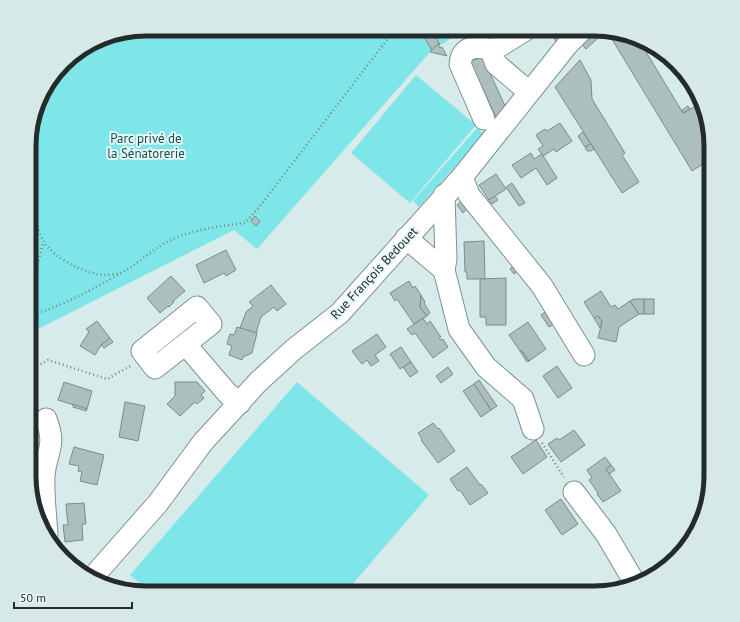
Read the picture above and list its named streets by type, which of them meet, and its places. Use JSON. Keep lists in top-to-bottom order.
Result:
{
  "streets": {
    "street": ["Rue François Bedouet"]
  },
  "parks": ["Parc privé de la Sénatorerie"],
  "scale_bar": "50 m"
}
